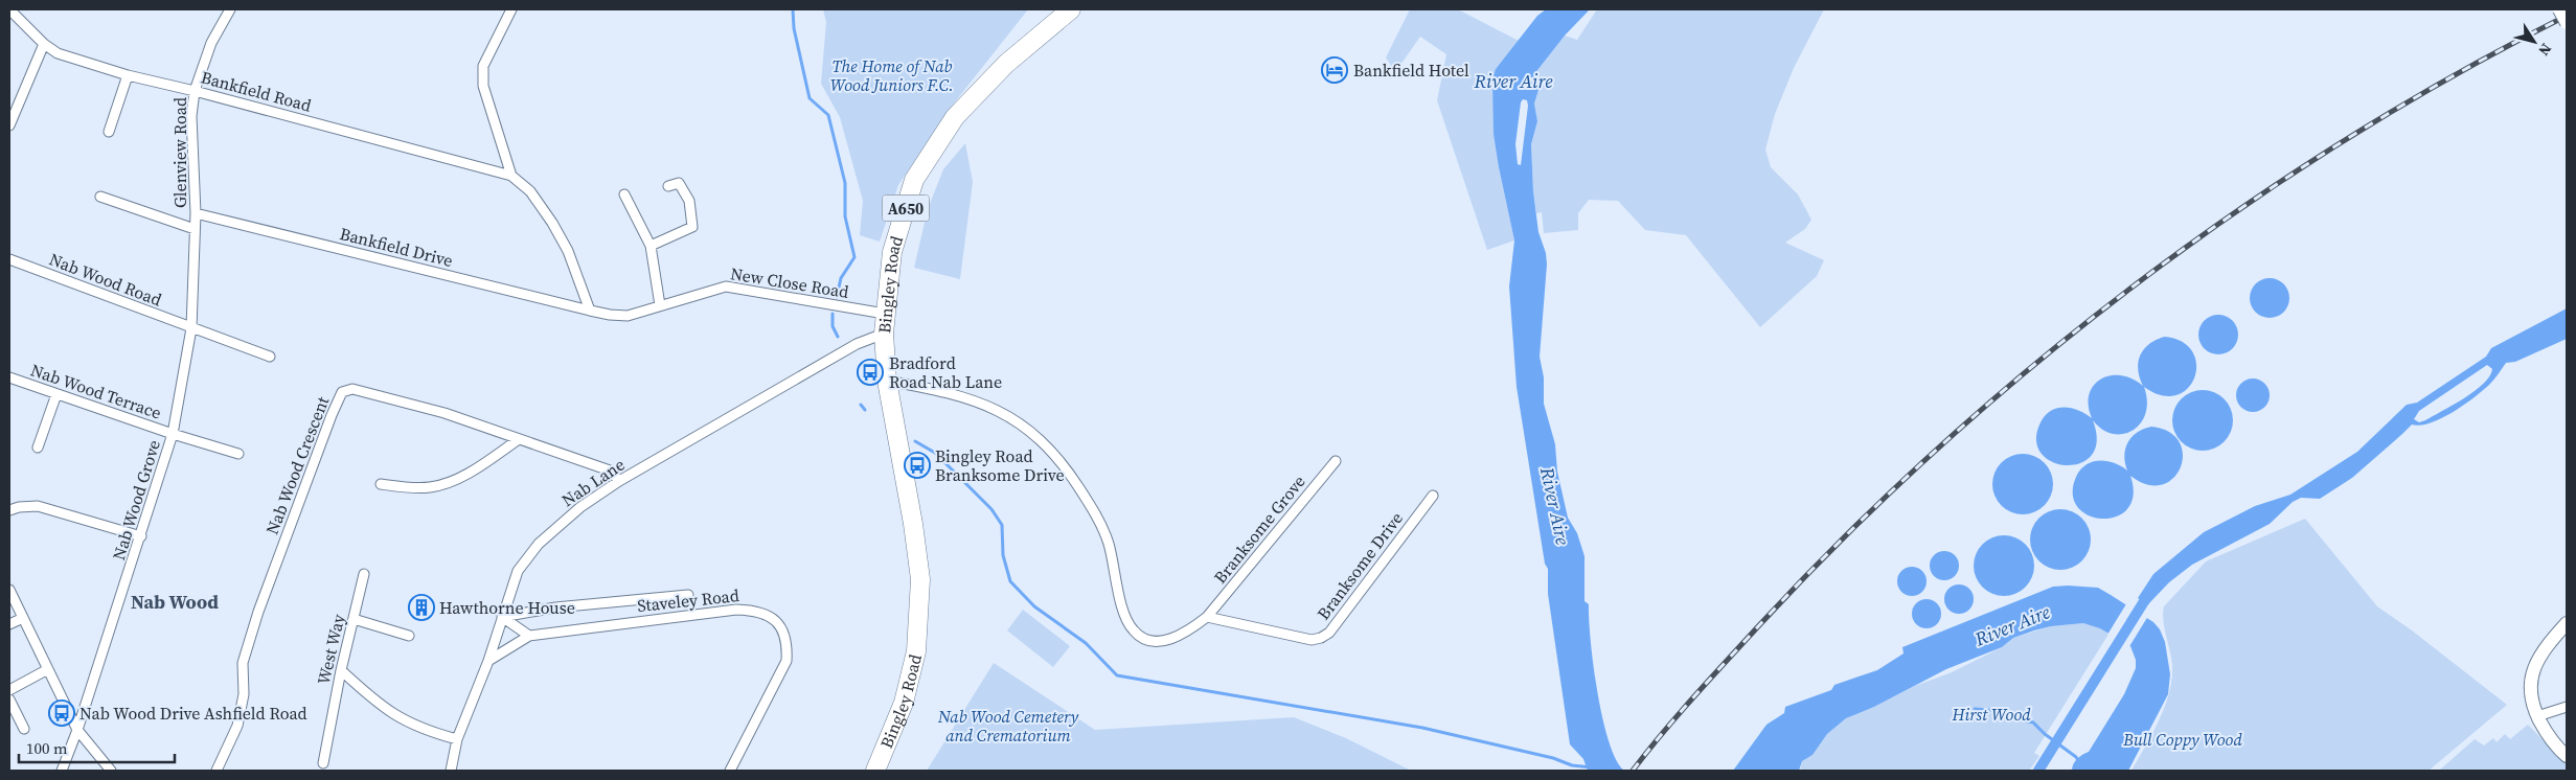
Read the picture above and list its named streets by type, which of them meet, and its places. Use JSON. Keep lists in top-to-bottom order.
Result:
{
  "streets": {
    "highway": ["A650", "Bingley Road"],
    "street": [
      "Bankfield Road",
      "Glenview Road",
      "Bankfield Drive",
      "Nab Wood Road",
      "New Close Road",
      "Nab Wood Terrace",
      "Nab Wood Crescent",
      "Nab Lane",
      "Nab Wood Grove",
      "Branksome Grove",
      "Branksome Drive",
      "Staveley Road",
      "West Way"
    ]
  },
  "crossings": [
    ["Bankfield Road", "Glenview Road"],
    ["Glenview Road", "Bankfield Drive"],
    ["Glenview Road", "Nab Wood Grove"],
    ["Bankfield Drive", "New Close Road"],
    ["Nab Wood Road", "Nab Wood Grove"],
    ["New Close Road", "Bingley Road"],
    ["Bingley Road", "Nab Lane"],
    ["Nab Wood Terrace", "Nab Wood Grove"],
    ["Nab Wood Crescent", "Nab Lane"],
    ["Nab Lane", "Staveley Road"],
    ["Branksome Grove", "Branksome Drive"]
  ],
  "districts": ["Nab Wood"],
  "water": ["River Aire"],
  "parks": [
    "The Home of Nab Wood Juniors F.C.",
    "Hirst Wood",
    "Nab Wood Cemetery and Crematorium",
    "Bull Coppy Wood"
  ],
  "places": {
    "hotel": ["Bankfield Hotel"],
    "bus stop": ["Bradford Road Nab Lane", "Bingley Road Branksome Drive", "Nab Wood Drive Ashfield Road"],
    "building": ["Hawthorne House"]
  },
  "scale_bar": "100 m",
  "north": "bottom right"
}
